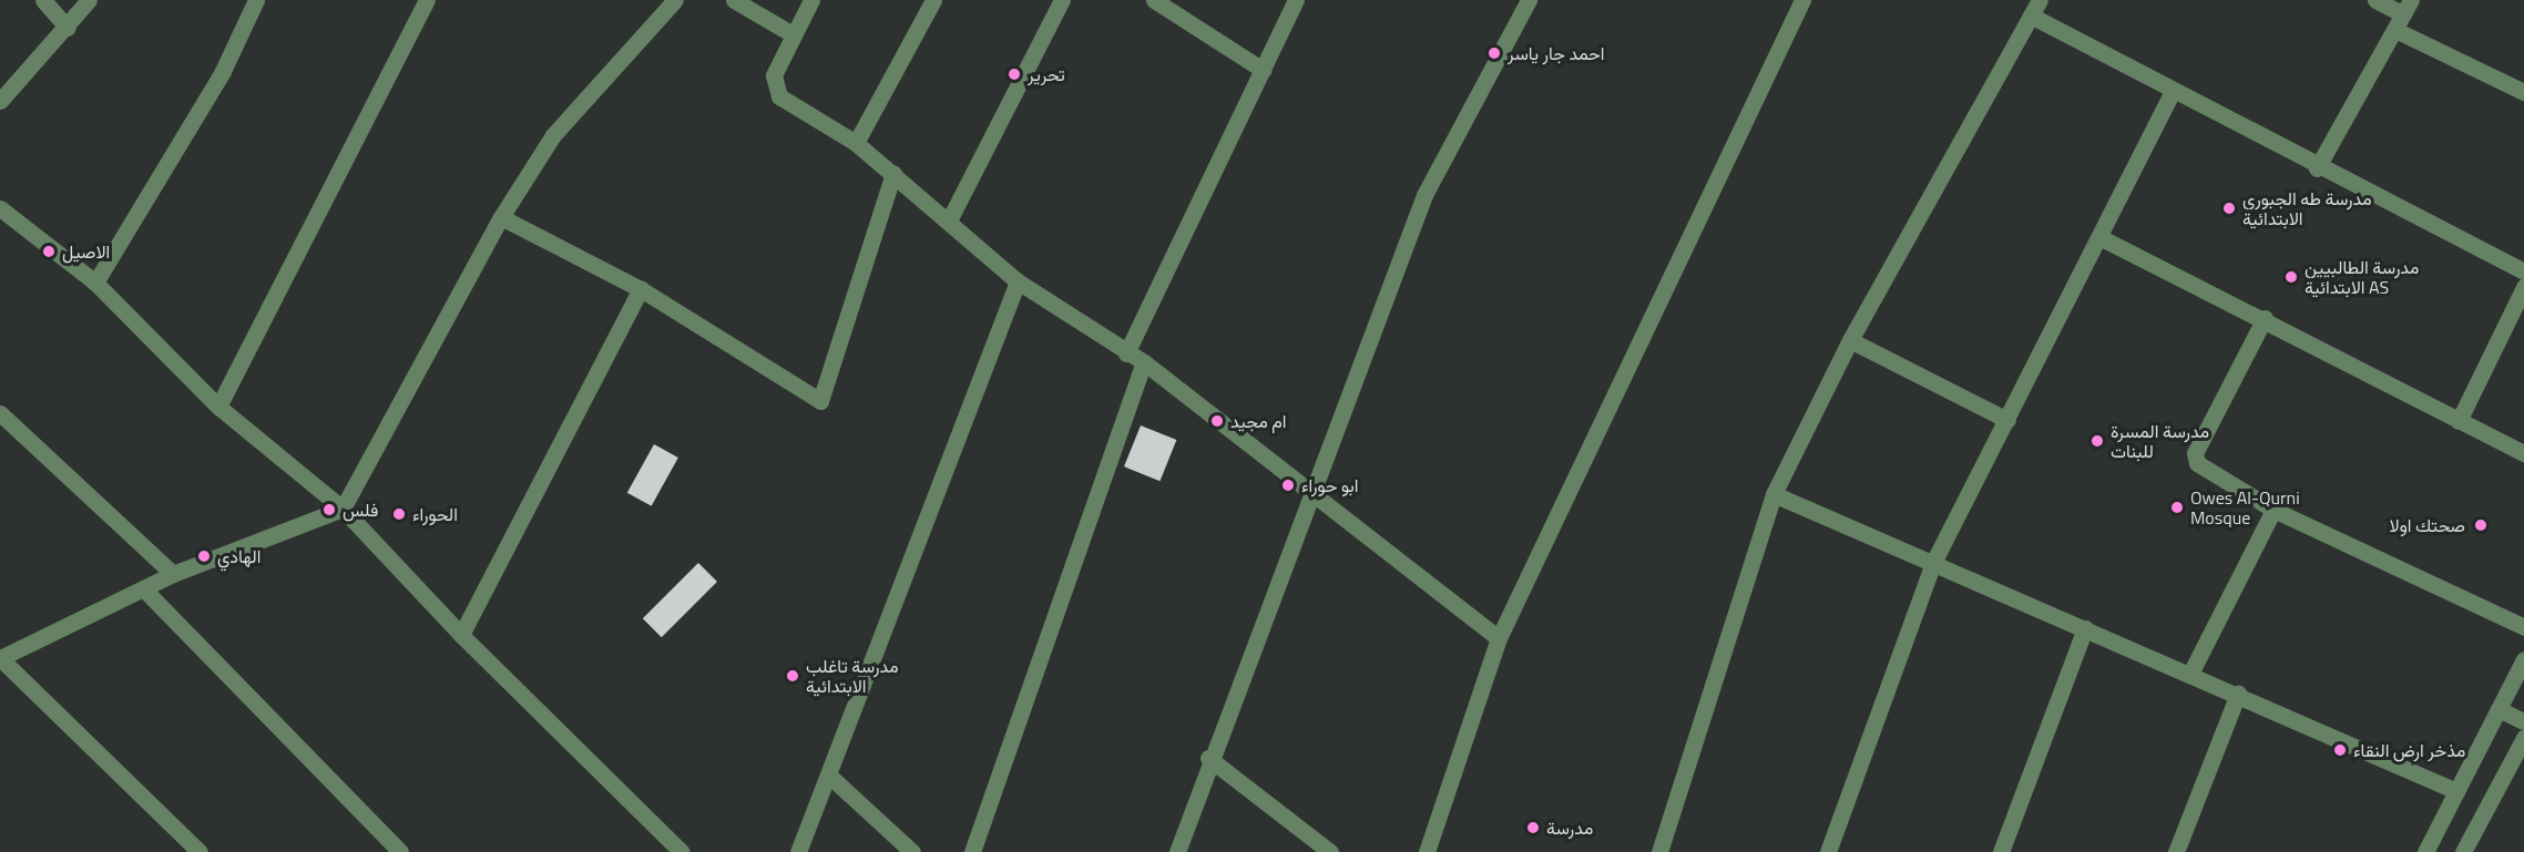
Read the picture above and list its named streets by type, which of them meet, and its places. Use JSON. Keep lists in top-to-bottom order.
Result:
{
  "places": [
    "احمد جار ياسر",
    "تحرير",
    "مدرسة طه الجبوري الابتدائية",
    "الاصيل",
    "مدرسة الطالبيين الابتدائية AS",
    "ام مجيد",
    "مدرسة المسرة للبنات",
    "ابو حوراء",
    "Owes Al-Qurni Mosque",
    "فلس",
    "الحوراء",
    "صحتك اولا",
    "الهادي",
    "مدرسة تاغلب الابتدائية",
    "مذخر ارض النقاء",
    "مدرسة"
  ]
}
